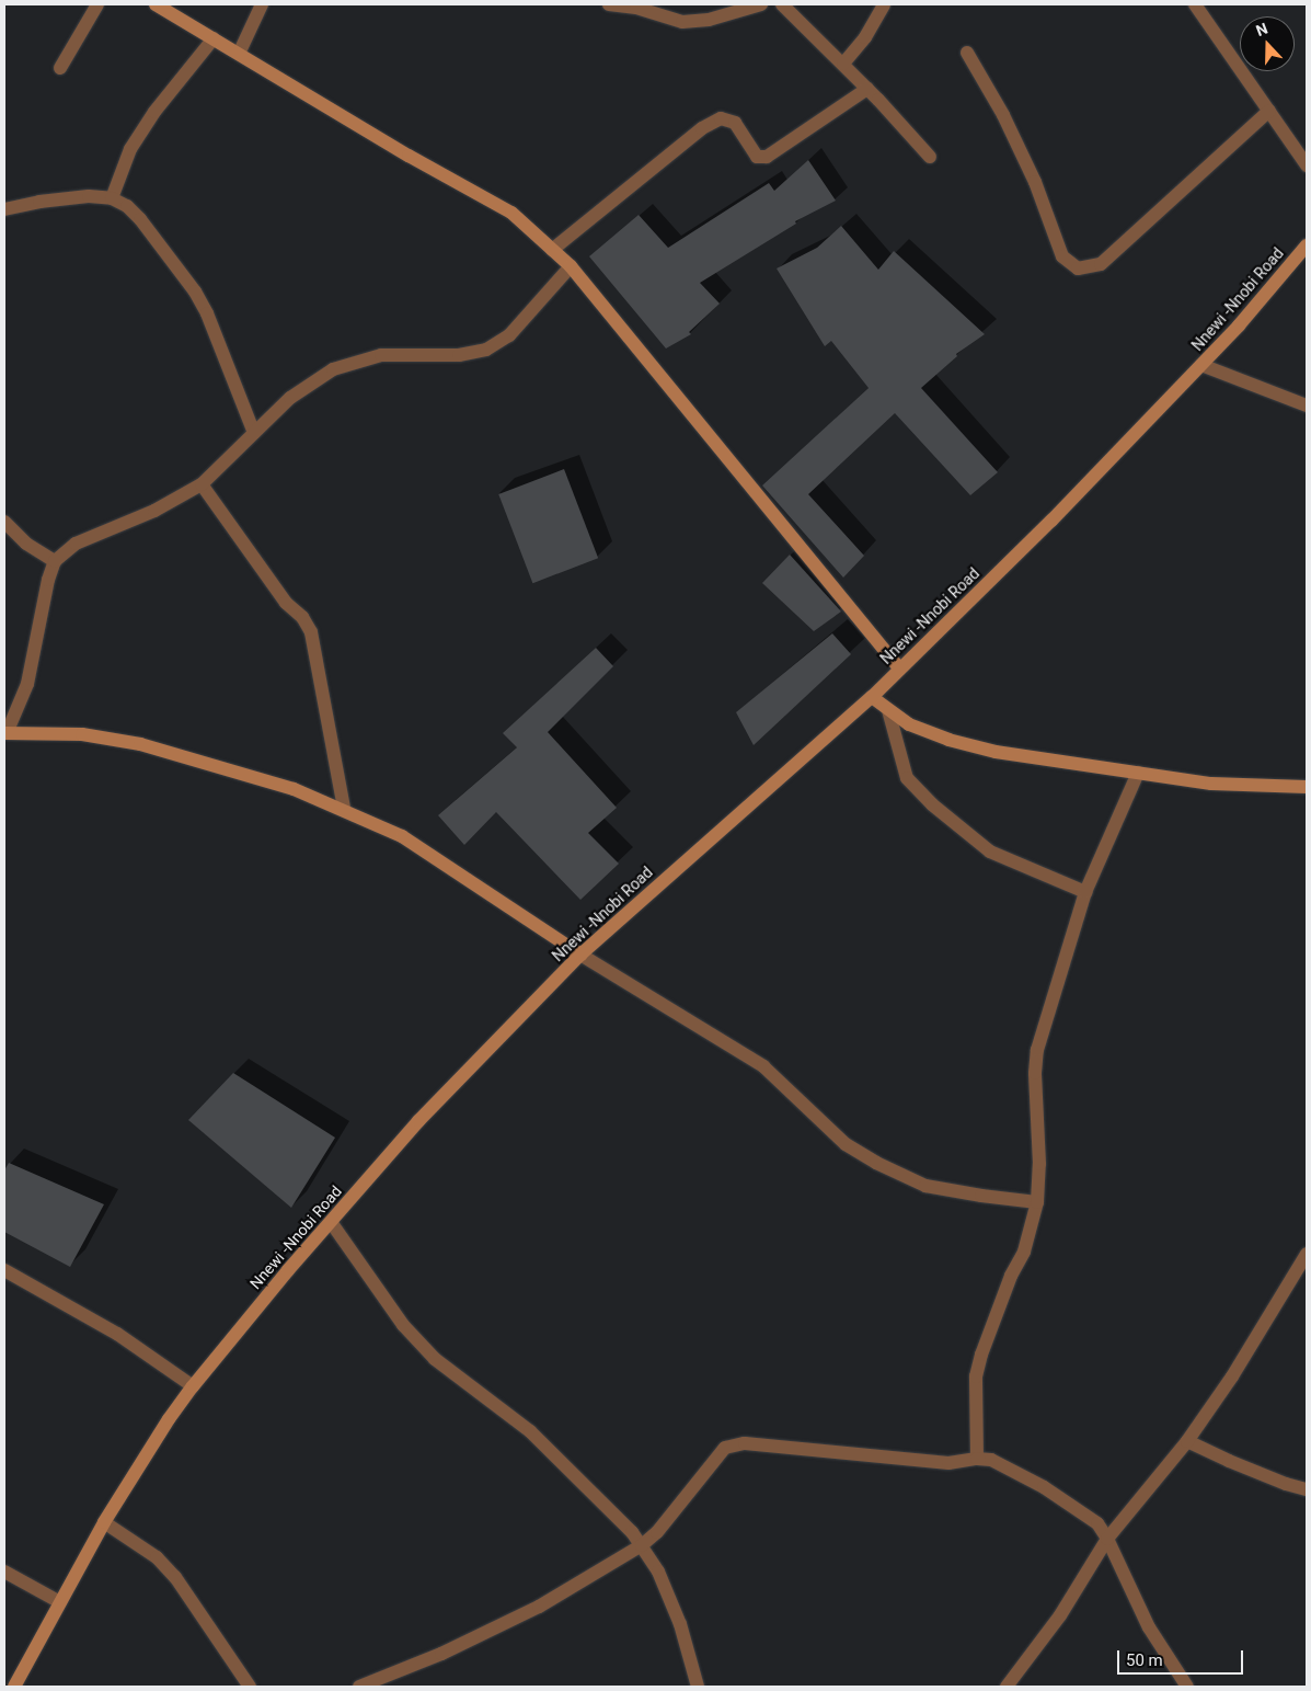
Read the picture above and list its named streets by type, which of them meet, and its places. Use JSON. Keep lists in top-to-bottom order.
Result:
{
  "streets": {
    "street": ["Nnewi -Nnobi Road"]
  },
  "scale_bar": "50 m",
  "north": "top"
}
